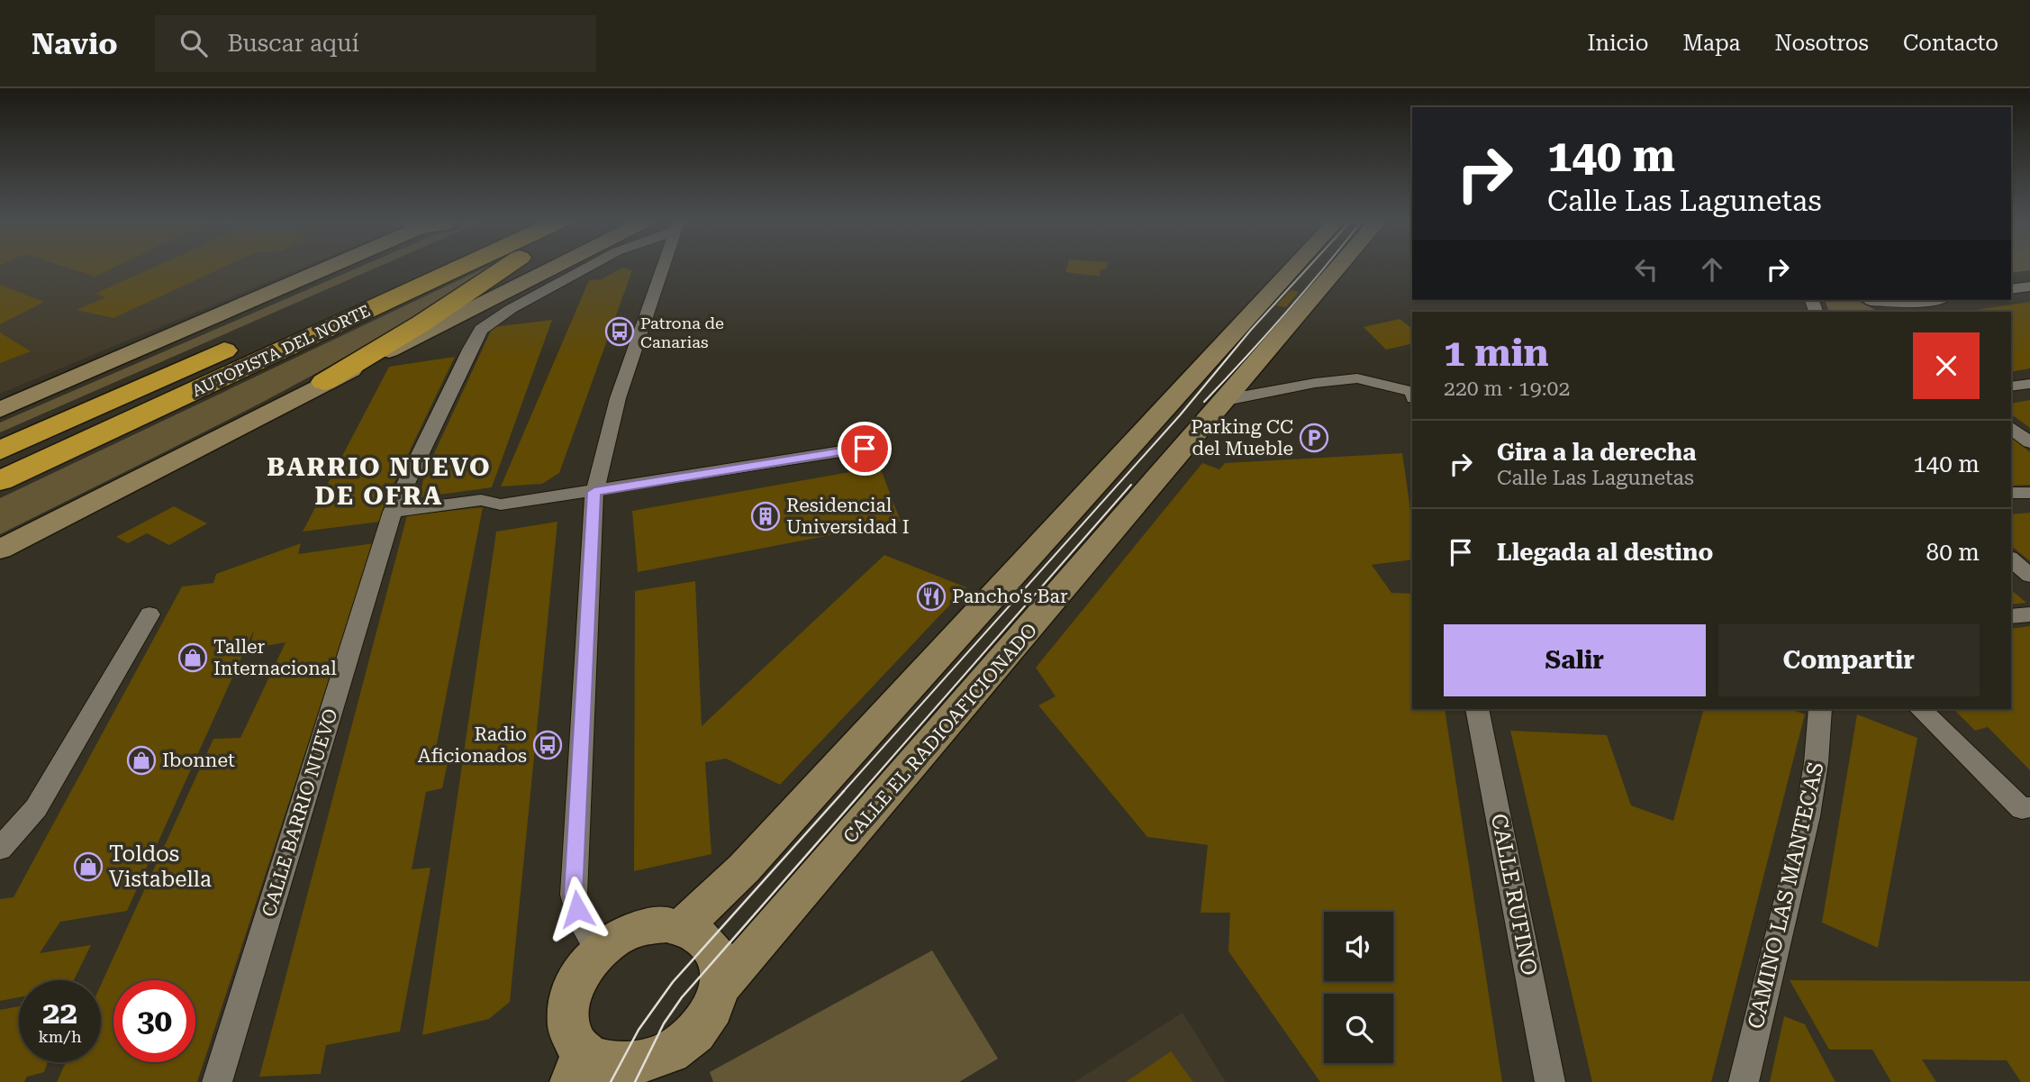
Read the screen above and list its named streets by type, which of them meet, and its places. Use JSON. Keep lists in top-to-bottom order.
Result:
{
  "streets": {
    "highway": ["AUTOPISTA DEL NORTE"],
    "street": [
      "CALLE EL RADIOAFICIONADO",
      "CALLE BARRIO NUEVO",
      "CALLE RUFINO",
      "CAMINO LAS MANTECAS"
    ]
  },
  "districts": ["BARRIO NUEVO DE OFRA"],
  "places": {
    "bus stop": ["Patrona de Canarias", "Radio Aficionados"],
    "parking": ["Parking CC del Mueble"],
    "building": ["Residencial Universidad I"],
    "restaurant": ["Pancho's Bar"],
    "shop": ["Taller Internacional", "Ibonnet", "Toldos Vistabella"]
  },
  "page": {
    "header": "Navio",
    "search": "Buscar aquí",
    "nav": [
      "Inicio",
      "Mapa",
      "Nosotros",
      "Contacto"
    ],
    "turn": ["140 m", "Calle Las Lagunetas"],
    "heading": ["1 min", "220 m · 19:02"],
    "list": [
      {
        "name": "Gira a la derecha",
        "note": "Calle Las Lagunetas",
        "value": "140 m"
      },
      {
        "name": "Llegada al destino",
        "value": "80 m"
      }
    ],
    "buttons": ["Salir", "Compartir"],
    "speed": "22 km/h",
    "limit": "30"
  }
}
